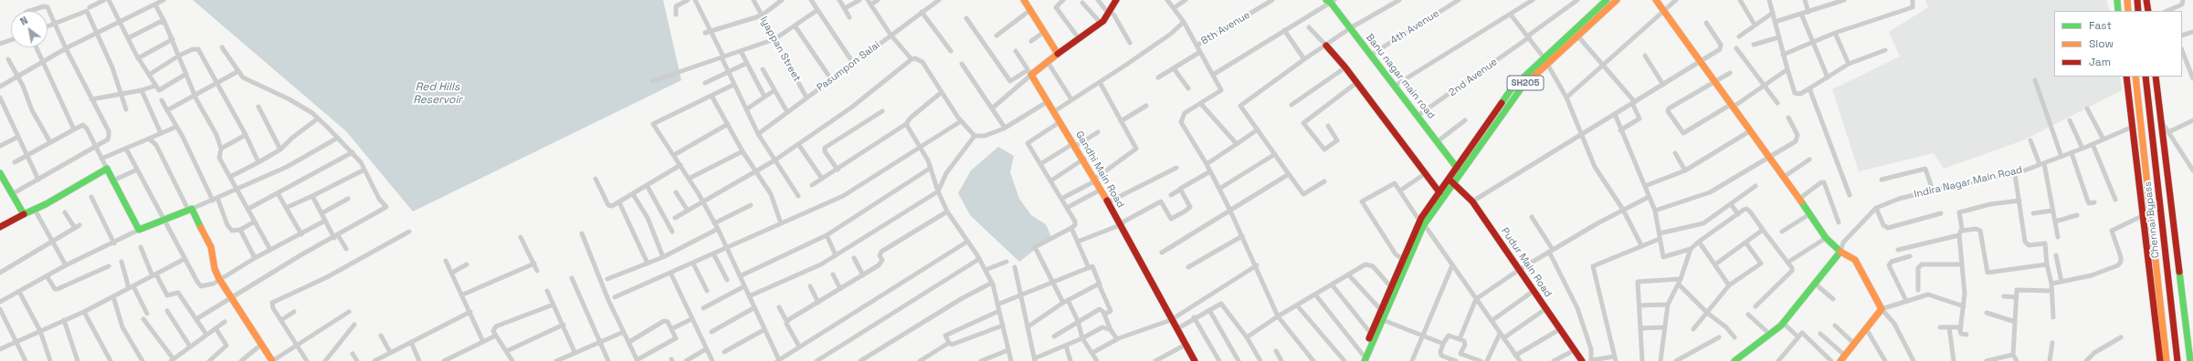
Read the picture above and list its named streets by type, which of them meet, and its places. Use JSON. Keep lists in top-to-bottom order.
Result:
{
  "streets": {
    "main road": [
      "Banu nagar main road",
      "SH205",
      "Gandhi Main Road",
      "Chennai Bypass",
      "Pudur Main Road"
    ],
    "street": [
      "4th Avenue",
      "8th Avenue",
      "Iyappan Street",
      "Pasumpon Salai",
      "2nd Avenue",
      "Indira Nagar Main Road"
    ]
  },
  "crossings": [
    ["4th Avenue", "Banu nagar main road"],
    ["Iyappan Street", "Pasumpon Salai"],
    ["Banu nagar main road", "2nd Avenue"],
    ["SH205", "Pudur Main Road"]
  ],
  "water": ["Red Hills Reservoir"],
  "legend": ["Fast", "Slow", "Jam"],
  "north": "top left"
}
